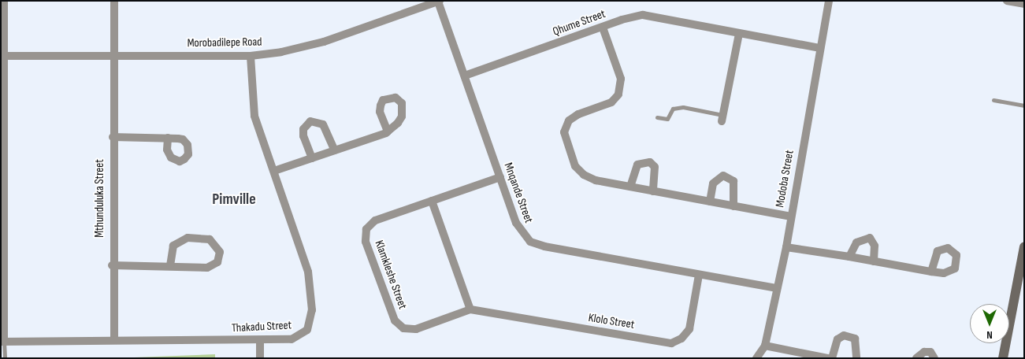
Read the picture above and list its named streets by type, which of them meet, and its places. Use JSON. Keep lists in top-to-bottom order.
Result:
{
  "streets": {
    "street": [
      "Qhume Street",
      "Morobadilepe Road",
      "Modoba Street",
      "Mnqande Street",
      "Mthunduluka Street",
      "Klamkleshe Street",
      "Klolo Street",
      "Thakadu Street"
    ]
  },
  "crossings": [
    ["Qhume Street", "Modoba Street"],
    ["Qhume Street", "Mnqande Street"],
    ["Morobadilepe Road", "Mnqande Street"],
    ["Morobadilepe Road", "Mthunduluka Street"],
    ["Morobadilepe Road", "Thakadu Street"],
    ["Modoba Street", "Mnqande Street"],
    ["Mnqande Street", "Klamkleshe Street"],
    ["Mnqande Street", "Klolo Street"],
    ["Mthunduluka Street", "Thakadu Street"],
    ["Klamkleshe Street", "Klolo Street"]
  ],
  "districts": ["Pimville"],
  "north": "bottom"
}
